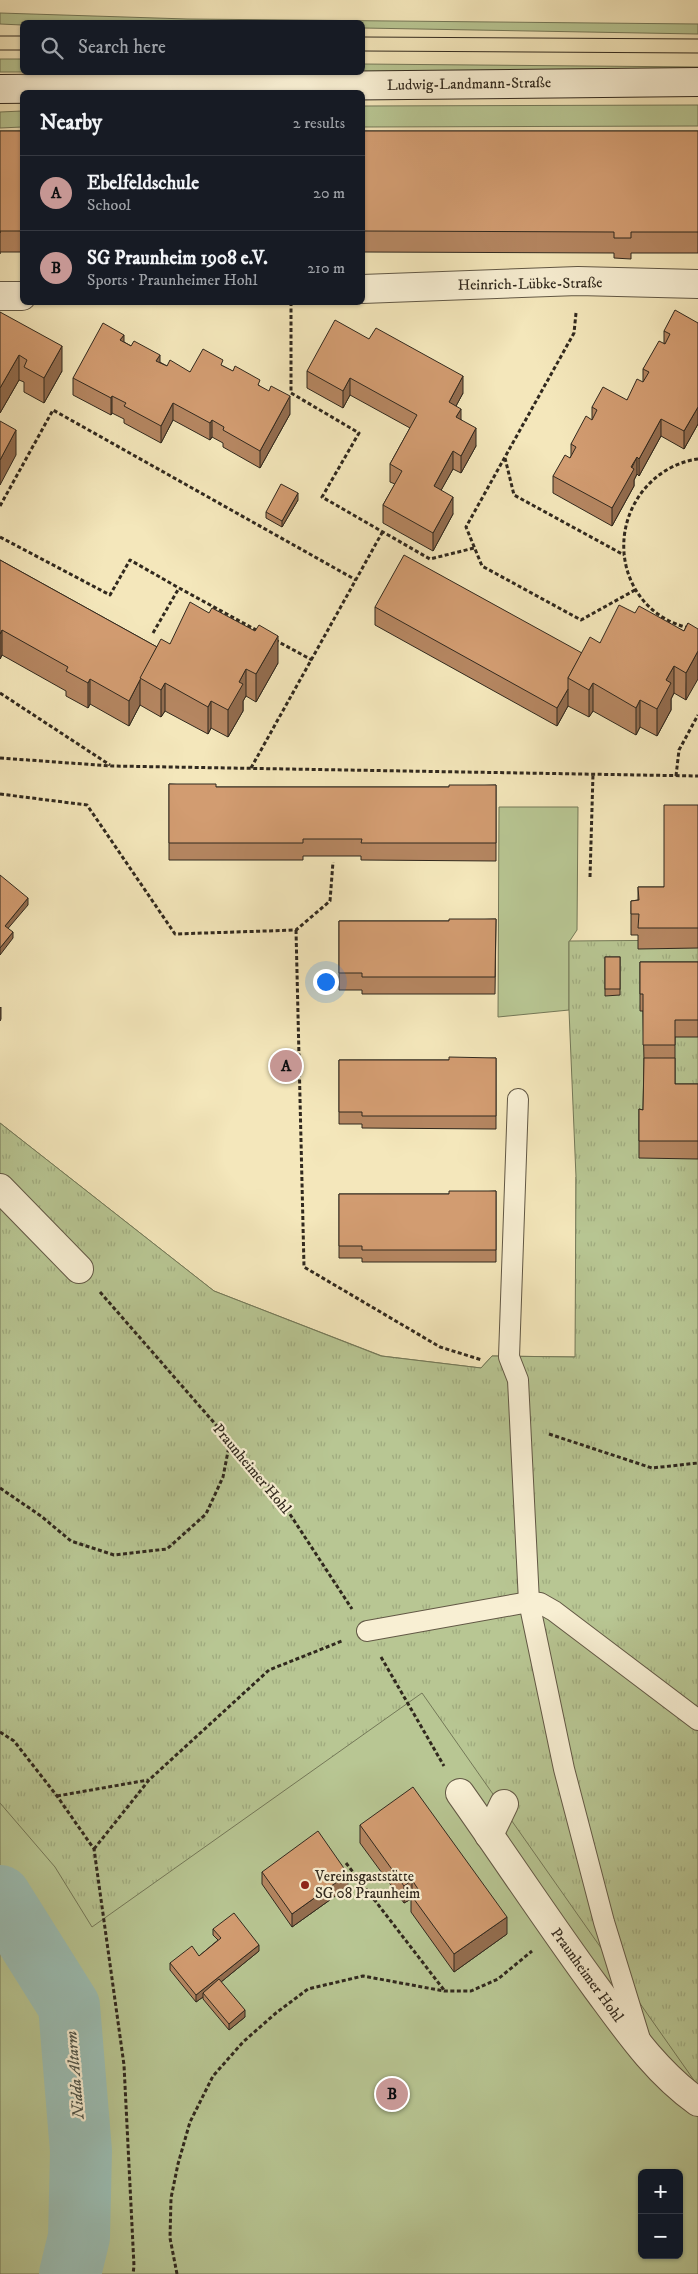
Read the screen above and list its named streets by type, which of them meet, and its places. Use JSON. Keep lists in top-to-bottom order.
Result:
{
  "streets": {
    "street": ["Ludwig-Landmann-Straße", "Heinrich-Lübke-Straße", "Praunheimer Hohl"]
  },
  "water": ["Nidda Altarm"],
  "places": ["Vereinsgaststätte SG 08 Praunheim"],
  "page": {
    "search": "Search here",
    "heading": ["Nearby", "2 results"],
    "list": [
      {
        "mark": "A",
        "name": "Ebelfeldschule",
        "note": "School",
        "value": "20 m"
      },
      {
        "mark": "B",
        "name": "SG Praunheim 1908 e.V.",
        "note": "Sports · Praunheimer Hohl",
        "value": "210 m"
      }
    ],
    "pins": ["A", "B"],
    "map_buttons": ["+", "−"]
  }
}
